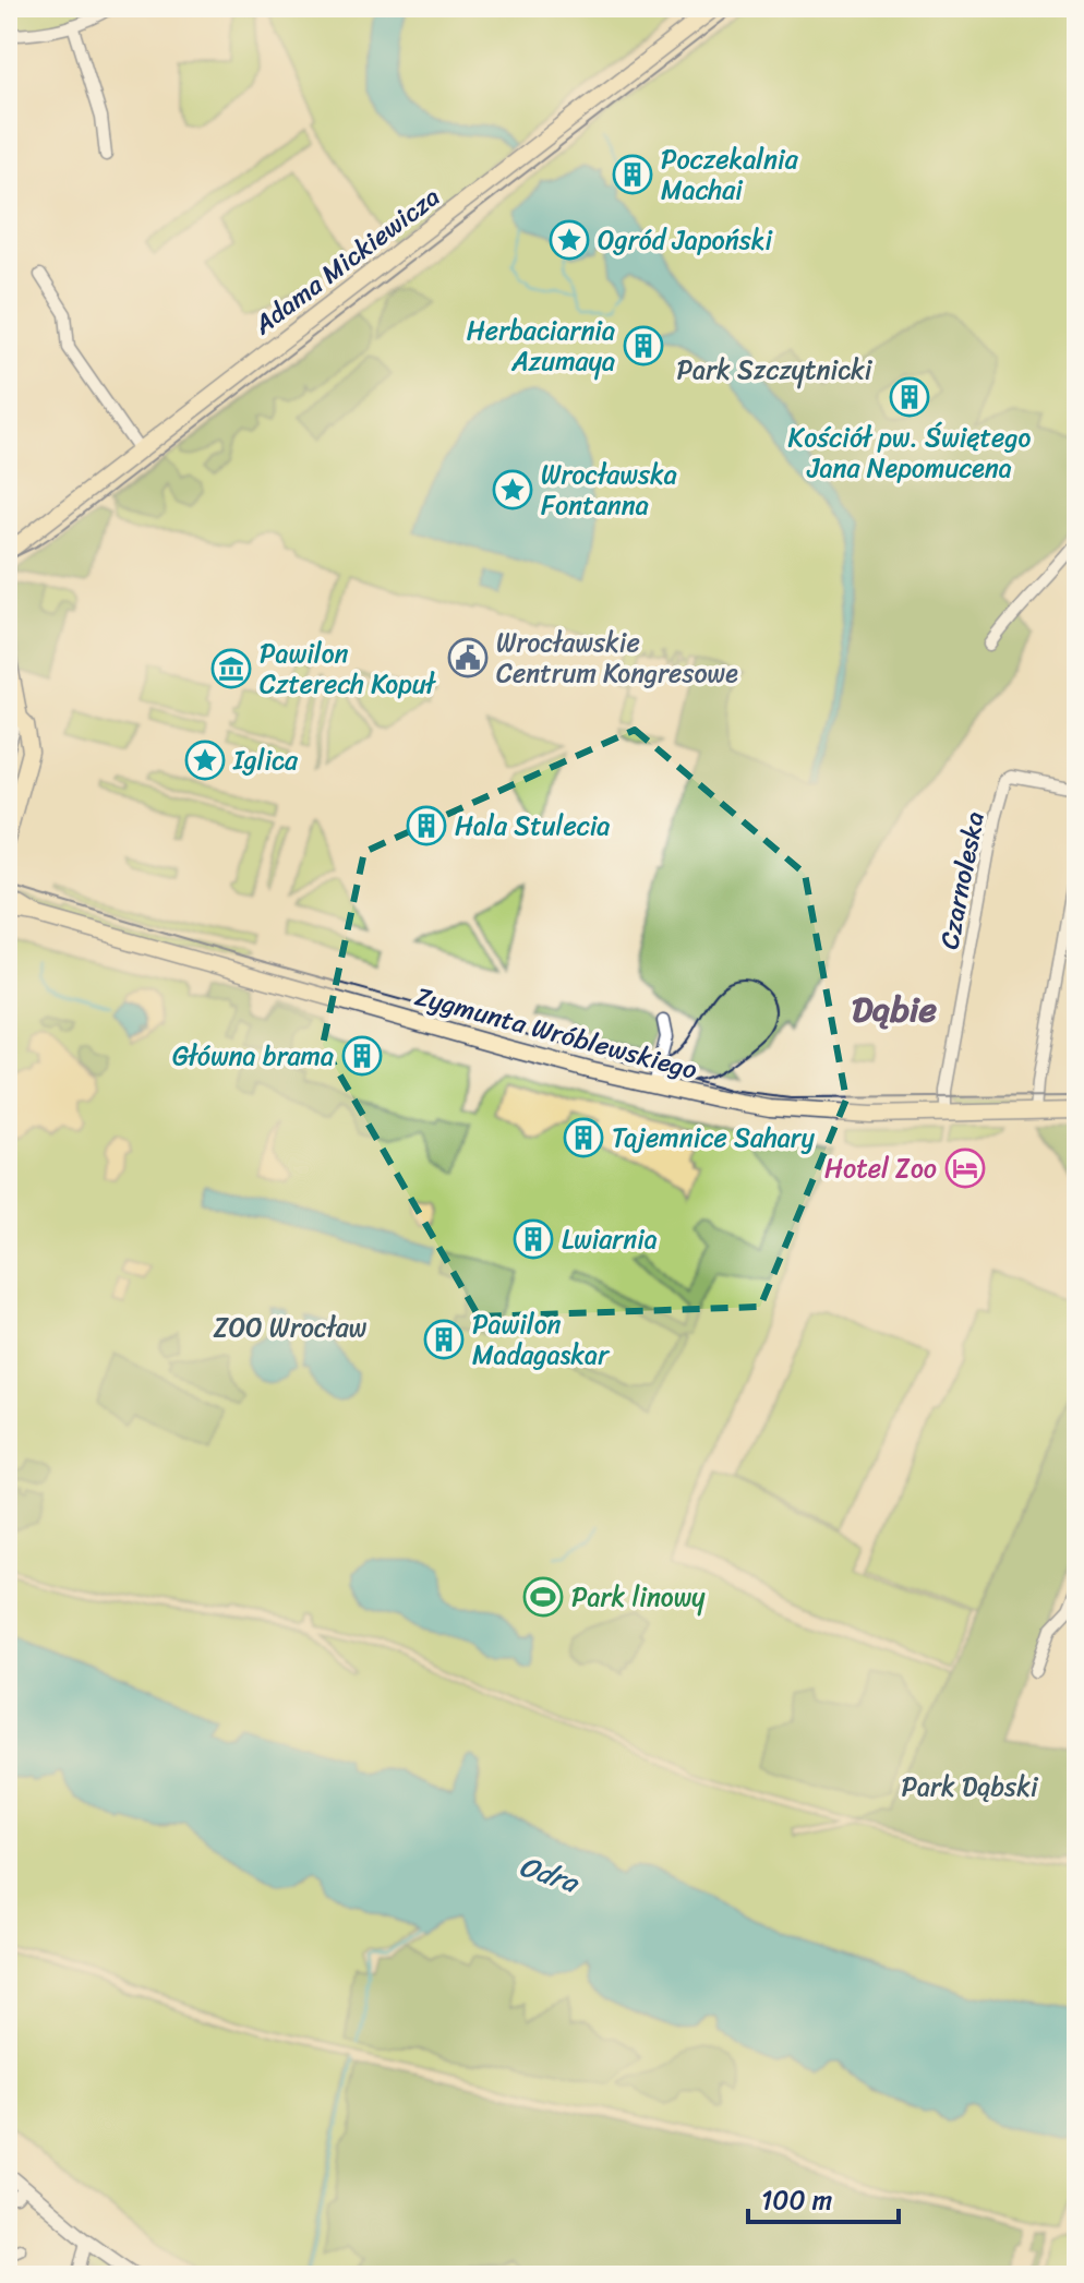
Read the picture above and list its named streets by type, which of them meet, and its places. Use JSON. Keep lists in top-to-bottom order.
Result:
{
  "streets": {
    "main road": ["Adama Mickiewicza", "Zygmunta Wróblewskiego"],
    "street": ["Czarnoleska"]
  },
  "crossings": [
    ["Czarnoleska", "Zygmunta Wróblewskiego"]
  ],
  "districts": ["Dąbie"],
  "water": ["Odra"],
  "parks": ["Park Szczytnicki", "ZOO Wrocław", "Park Dąbski"],
  "places": {
    "building": [
      "Poczekalnia Machai",
      "Herbaciarnia Azumaya",
      "Kościół pw. Świętego Jana Nepomucena",
      "Hala Stulecia",
      "Główna brama",
      "Tajemnice Sahary",
      "Lwiarnia",
      "Pawilon Madagaskar"
    ],
    "place": ["Ogród Japoński", "Wrocławska Fontanna", "Iglica"],
    "public building": ["Wrocławskie Centrum Kongresowe"],
    "museum": ["Pawilon Czterech Kopuł"],
    "hotel": ["Hotel Zoo"],
    "sports": ["Park linowy"]
  },
  "scale_bar": "100 m"
}
